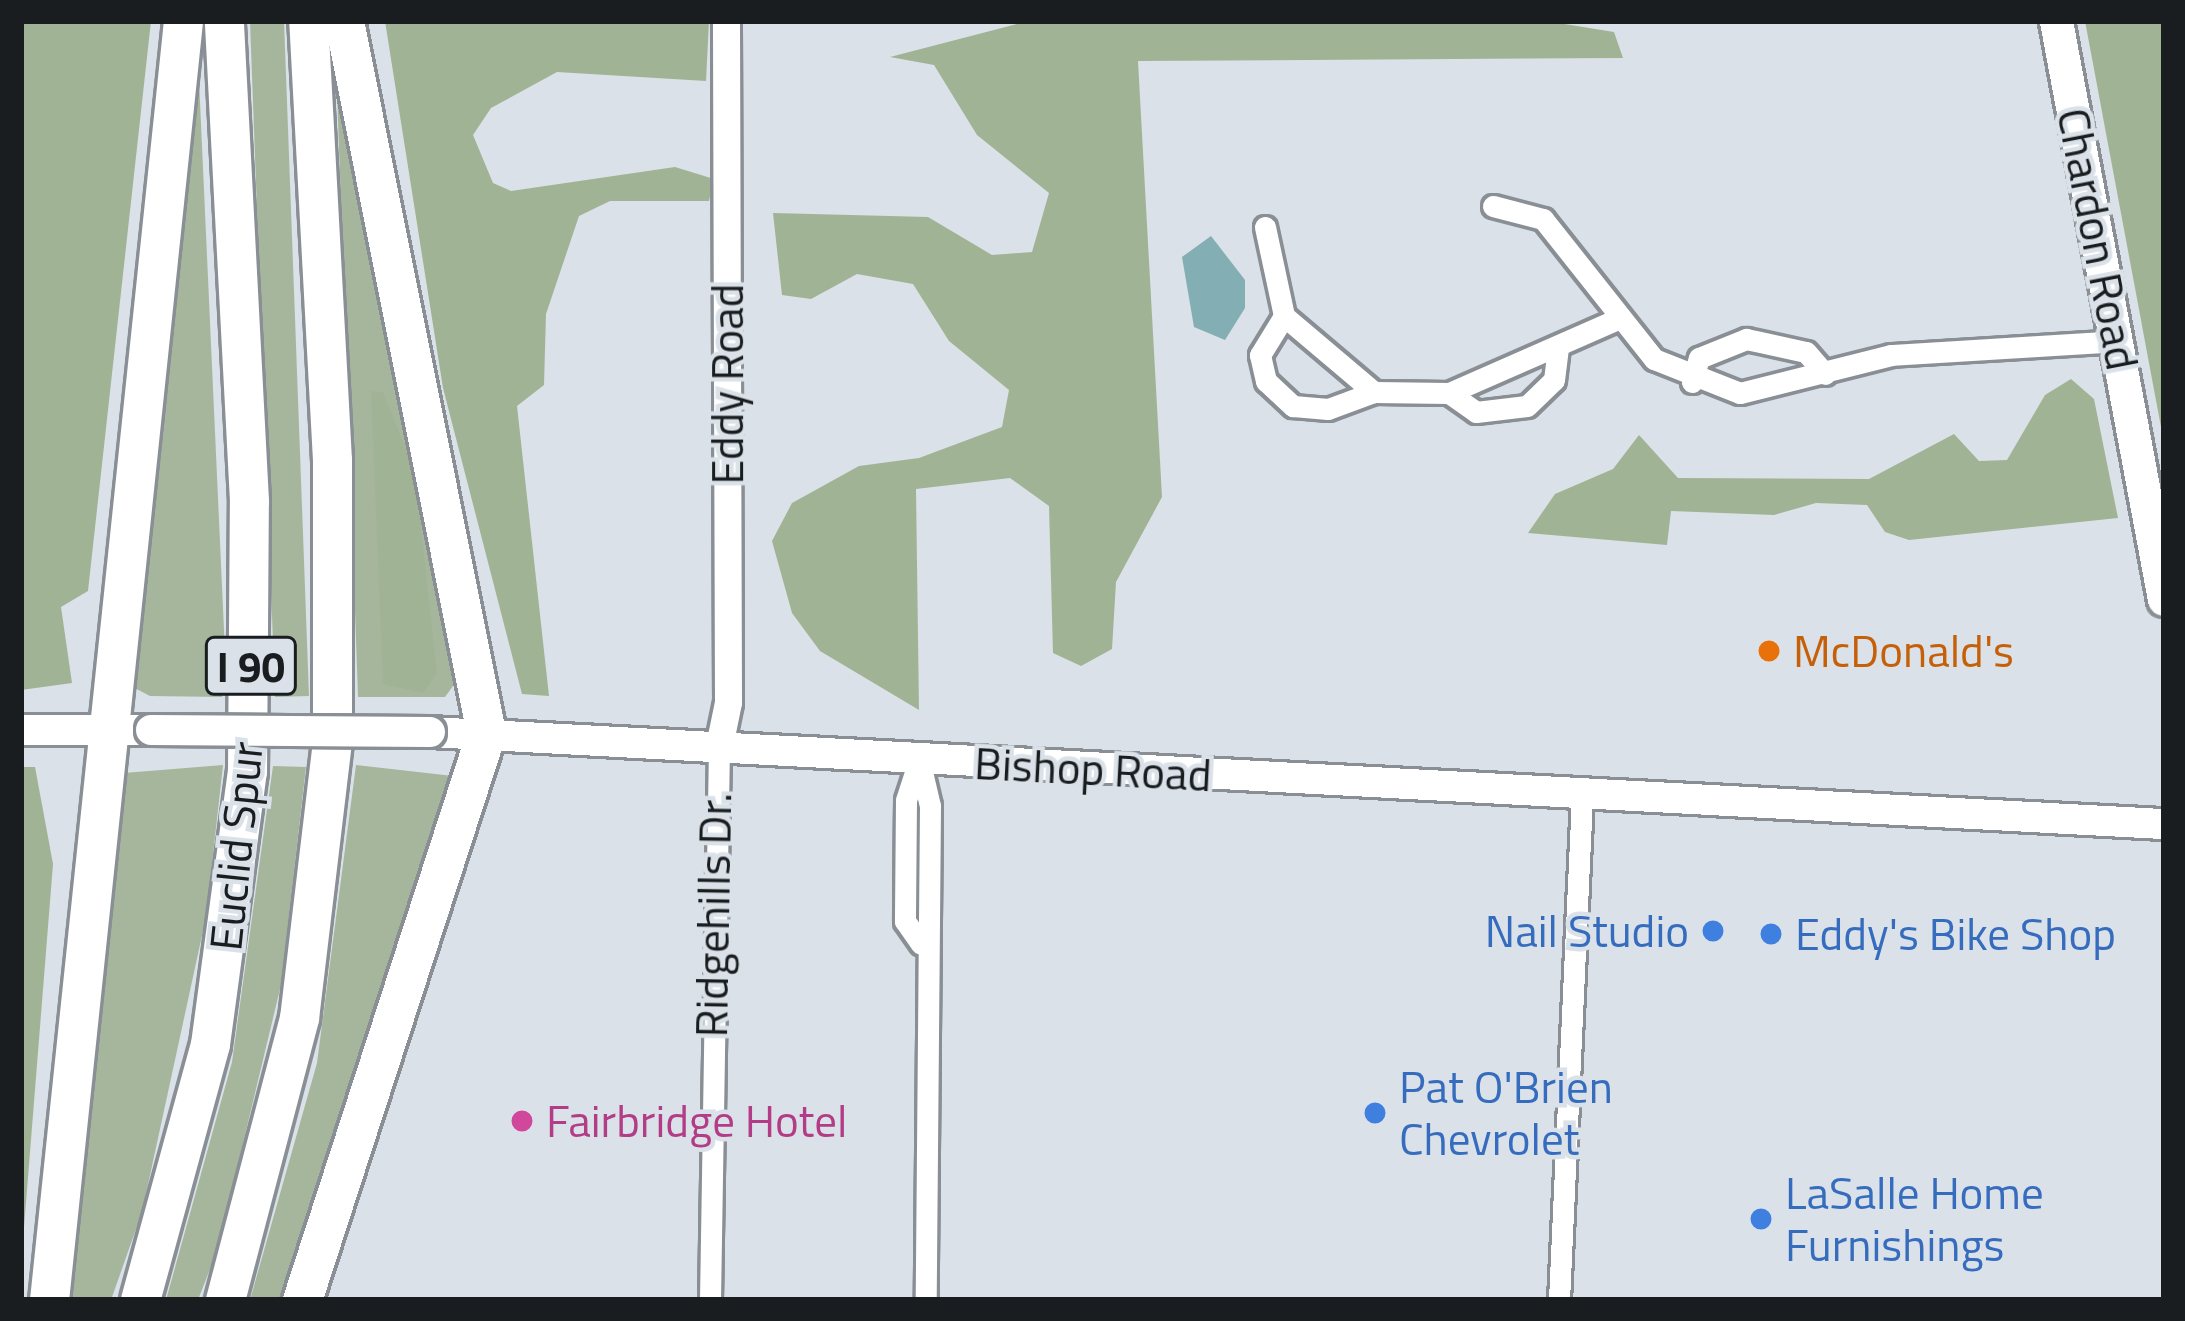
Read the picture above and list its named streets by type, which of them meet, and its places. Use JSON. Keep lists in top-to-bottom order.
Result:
{
  "streets": {
    "highway": ["I 90", "Euclid Spur"],
    "main road": ["Chardon Road", "Bishop Road"],
    "street": ["Eddy Road", "Ridgehills Dr."]
  },
  "crossings": [
    ["Eddy Road", "Bishop Road"],
    ["Eddy Road", "Ridgehills Dr."],
    ["Bishop Road", "Ridgehills Dr."]
  ],
  "places": [
    "McDonald's",
    "Nail Studio",
    "Eddy's Bike Shop",
    "Pat O'Brien Chevrolet",
    "Fairbridge Hotel",
    "LaSalle Home Furnishings"
  ]
}
